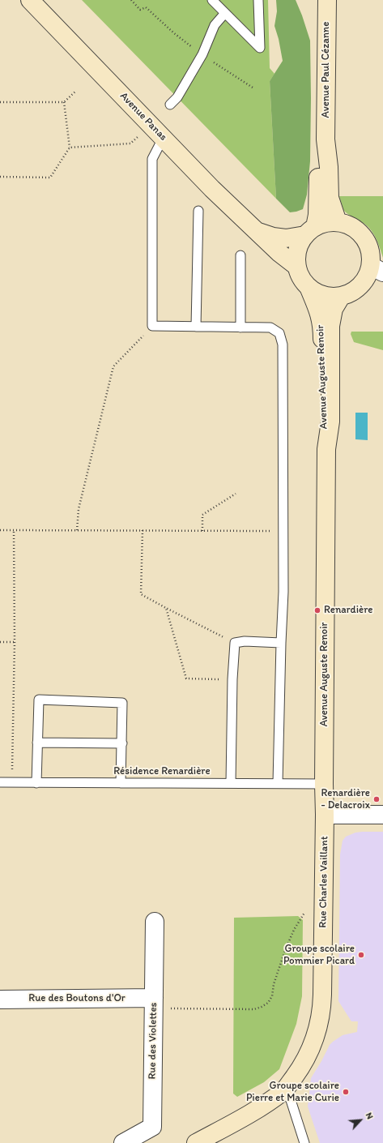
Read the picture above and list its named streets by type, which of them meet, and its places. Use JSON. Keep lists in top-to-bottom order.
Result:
{
  "streets": {
    "main road": [
      "Avenue Paul Cézanne",
      "Avenue Panas",
      "Avenue Auguste Renoir",
      "Rue Charles Vaillant"
    ],
    "street": ["Rue des Boutons d'Or", "Rue des Violettes"],
    "lane": ["Résidence Renardière"]
  },
  "crossings": [
    ["Avenue Paul Cézanne", "Avenue Panas"],
    ["Avenue Paul Cézanne", "Avenue Auguste Renoir"],
    ["Avenue Panas", "Avenue Auguste Renoir"],
    ["Avenue Auguste Renoir", "Résidence Renardière"],
    ["Avenue Auguste Renoir", "Rue Charles Vaillant"],
    ["Rue des Boutons d'Or", "Rue des Violettes"]
  ],
  "places": [
    "Renardière",
    "Renardière - Delacroix",
    "Groupe scolaire Pommier Picard",
    "Groupe scolaire Pierre et Marie Curie"
  ],
  "north": "top right"
}
